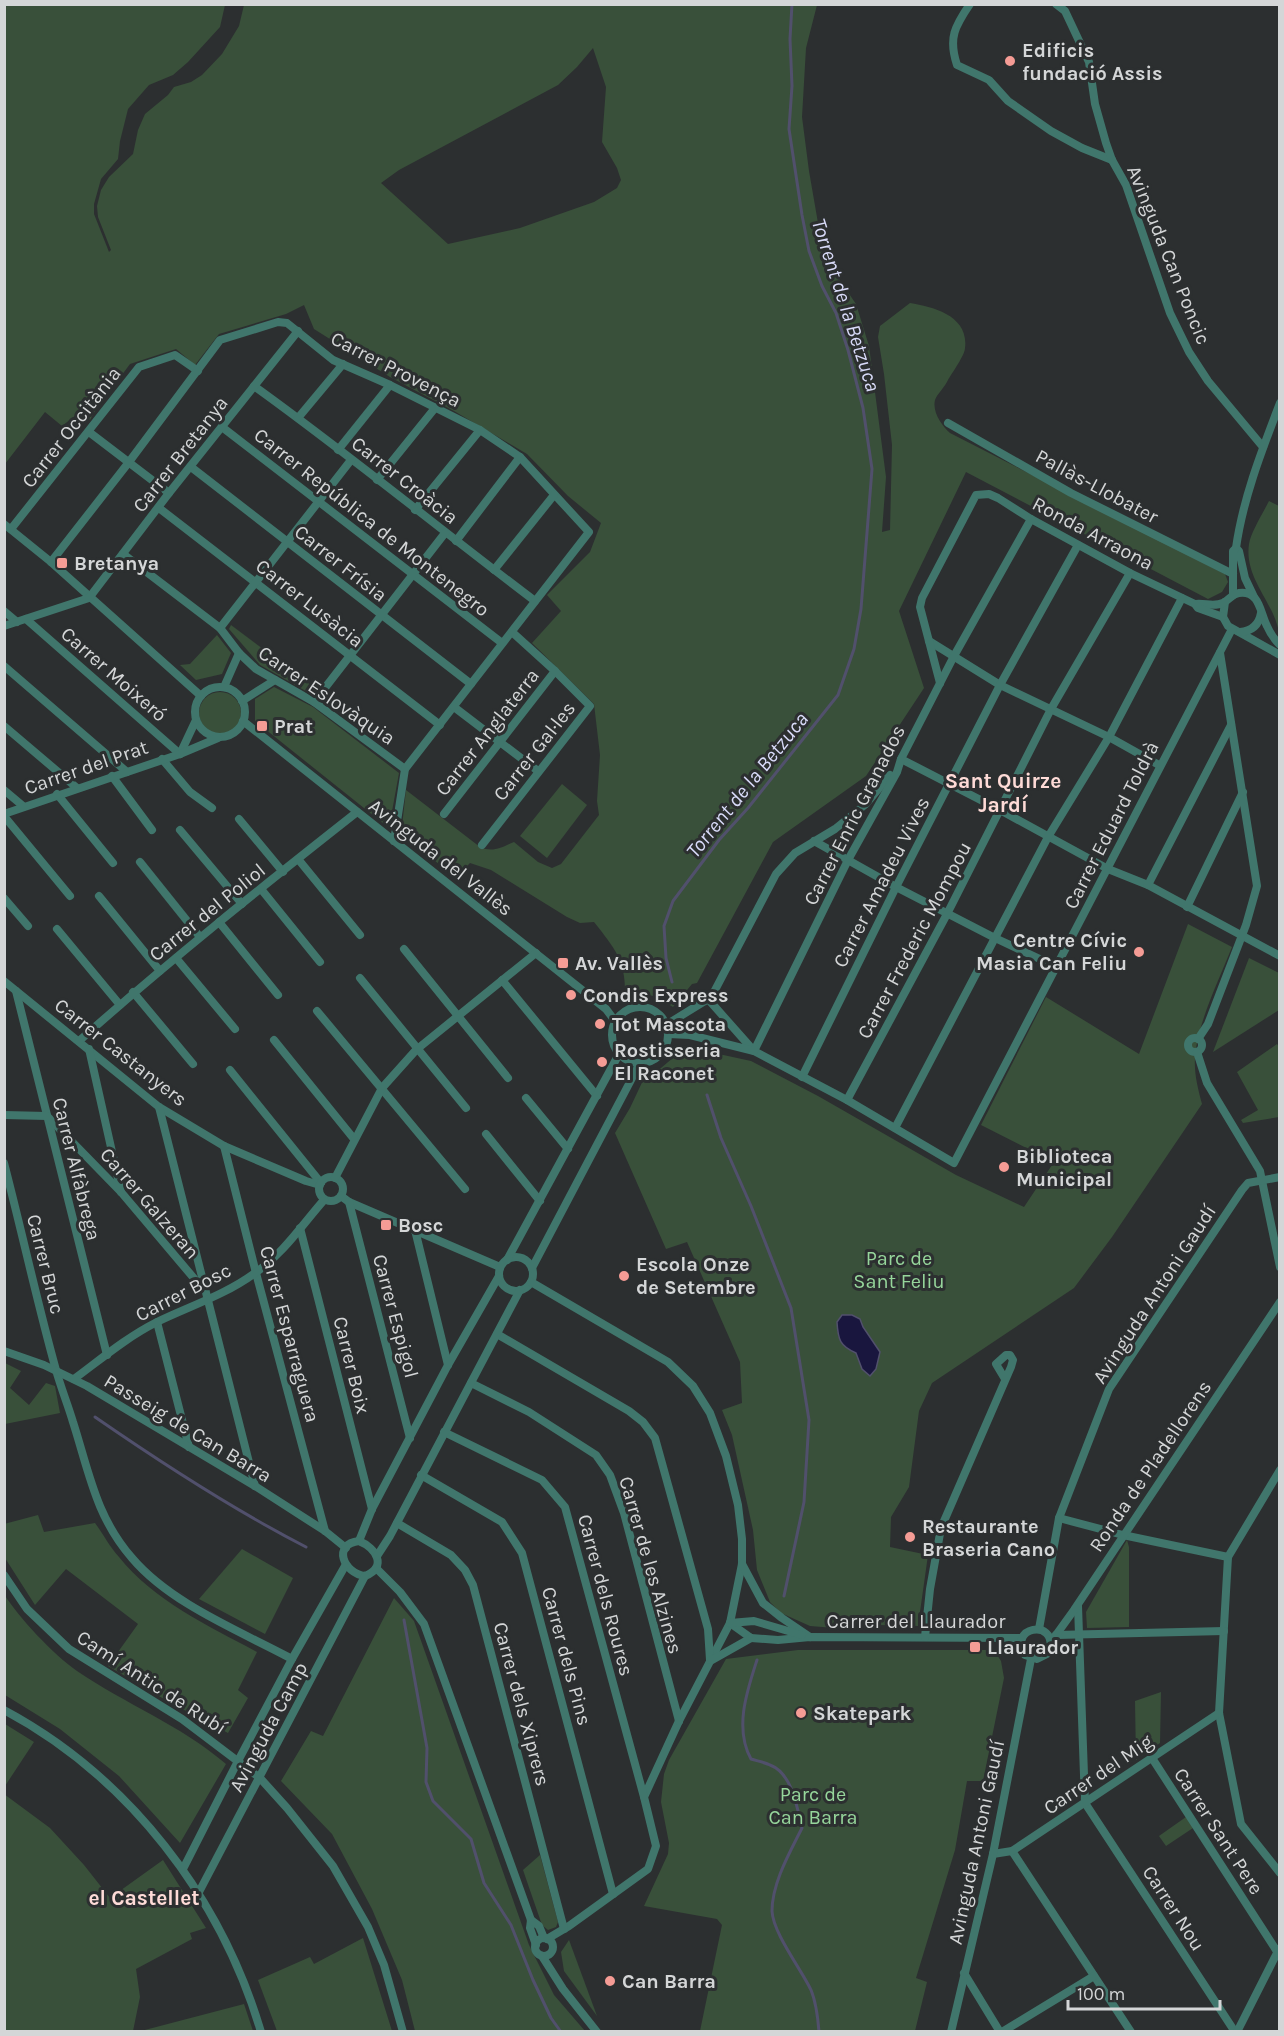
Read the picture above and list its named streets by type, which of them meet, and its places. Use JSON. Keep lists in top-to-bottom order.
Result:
{
  "streets": {
    "street": [
      "Avinguda Can Poncic",
      "Carrer Provença",
      "Carrer Occitània",
      "Carrer Bretanya",
      "Carrer Croàcia",
      "Pallàs-Llobater",
      "Carrer República de Montenegro",
      "Ronda Arraona",
      "Carrer Frísia",
      "Carrer Lusàcia",
      "Carrer Moixeró",
      "Carrer Eslovàquia",
      "Carrer Anglaterra",
      "Carrer Gal·les",
      "Carrer del Prat",
      "Carrer Enric Granados",
      "Carrer Eduard Toldrà",
      "Avinguda del Vallès",
      "Carrer Amadeu Vives",
      "Carrer del Poliol",
      "Carrer Frederic Mompou",
      "Carrer Castanyers",
      "Carrer Alfàbrega",
      "Carrer Galzeran",
      "Carrer Bruc",
      "Carrer Bosc",
      "Avinguda Antoni Gaudí",
      "Carrer Espigol",
      "Carrer Esparraguera",
      "Carrer Boix",
      "Passeig de Can Barra",
      "Ronda de Pladellorens",
      "Carrer de les Alzines",
      "Carrer dels Roures",
      "Carrer del Llaurador",
      "Carrer dels Pins",
      "Camí Antic de Rubí",
      "Carrer dels Xiprers",
      "Avinguda Camp",
      "Carrer del Mig",
      "Carrer Sant Pere",
      "Carrer Nou"
    ]
  },
  "crossings": [
    ["Carrer Provença", "Carrer Occitània"],
    ["Carrer Provença", "Carrer Bretanya"],
    ["Carrer Provença", "Carrer Croàcia"],
    ["Carrer Bretanya", "Carrer Croàcia"],
    ["Carrer Bretanya", "Carrer República de Montenegro"],
    ["Carrer Bretanya", "Carrer Frísia"],
    ["Carrer Bretanya", "Carrer Lusàcia"],
    ["Carrer Bretanya", "Carrer Eslovàquia"],
    ["Ronda Arraona", "Carrer Enric Granados"],
    ["Ronda Arraona", "Carrer Eduard Toldrà"],
    ["Ronda Arraona", "Carrer Amadeu Vives"],
    ["Ronda Arraona", "Carrer Frederic Mompou"],
    ["Carrer Moixeró", "Carrer del Prat"],
    ["Carrer Anglaterra", "Carrer Gal·les"],
    ["Carrer del Prat", "Avinguda del Vallès"],
    ["Avinguda del Vallès", "Carrer del Poliol"],
    ["Carrer del Poliol", "Carrer Castanyers"],
    ["Carrer Castanyers", "Carrer Alfàbrega"],
    ["Carrer Castanyers", "Carrer Bosc"],
    ["Carrer Castanyers", "Carrer Esparraguera"],
    ["Carrer Alfàbrega", "Carrer Galzeran"],
    ["Carrer Alfàbrega", "Carrer Bosc"],
    ["Carrer Galzeran", "Carrer Bosc"],
    ["Carrer Galzeran", "Passeig de Can Barra"],
    ["Carrer Bruc", "Passeig de Can Barra"],
    ["Carrer Bruc", "Avinguda Camp"],
    ["Carrer Bosc", "Carrer Esparraguera"],
    ["Carrer Bosc", "Carrer Boix"],
    ["Carrer Bosc", "Passeig de Can Barra"],
    ["Avinguda Antoni Gaudí", "Ronda de Pladellorens"],
    ["Avinguda Antoni Gaudí", "Carrer del Llaurador"],
    ["Avinguda Antoni Gaudí", "Carrer del Mig"],
    ["Carrer Esparraguera", "Passeig de Can Barra"],
    ["Passeig de Can Barra", "Avinguda Camp"],
    ["Ronda de Pladellorens", "Carrer del Llaurador"],
    ["Carrer dels Roures", "Carrer dels Pins"],
    ["Carrer dels Roures", "Carrer dels Xiprers"],
    ["Camí Antic de Rubí", "Avinguda Camp"],
    ["Carrer del Mig", "Carrer Sant Pere"],
    ["Carrer del Mig", "Carrer Nou"]
  ],
  "districts": ["Sant Quirze Jardí", "el Castellet"],
  "water": ["Torrent de la Betzuca"],
  "parks": ["Parc de Sant Feliu", "Parc de Can Barra"],
  "places": {
    "other": [
      "Edificis fundació Assis",
      "Centre Cívic Masia Can Feliu",
      "Condis Express",
      "Tot Mascota",
      "Rostisseria El Raconet",
      "Biblioteca Municipal",
      "Escola Onze de Setembre",
      "Restaurante Braseria Cano",
      "Skatepark",
      "Can Barra"
    ],
    "transit": [
      "Bretanya",
      "Prat",
      "Av. Vallès",
      "Bosc",
      "Llaurador"
    ]
  },
  "scale_bar": "100 m"
}
